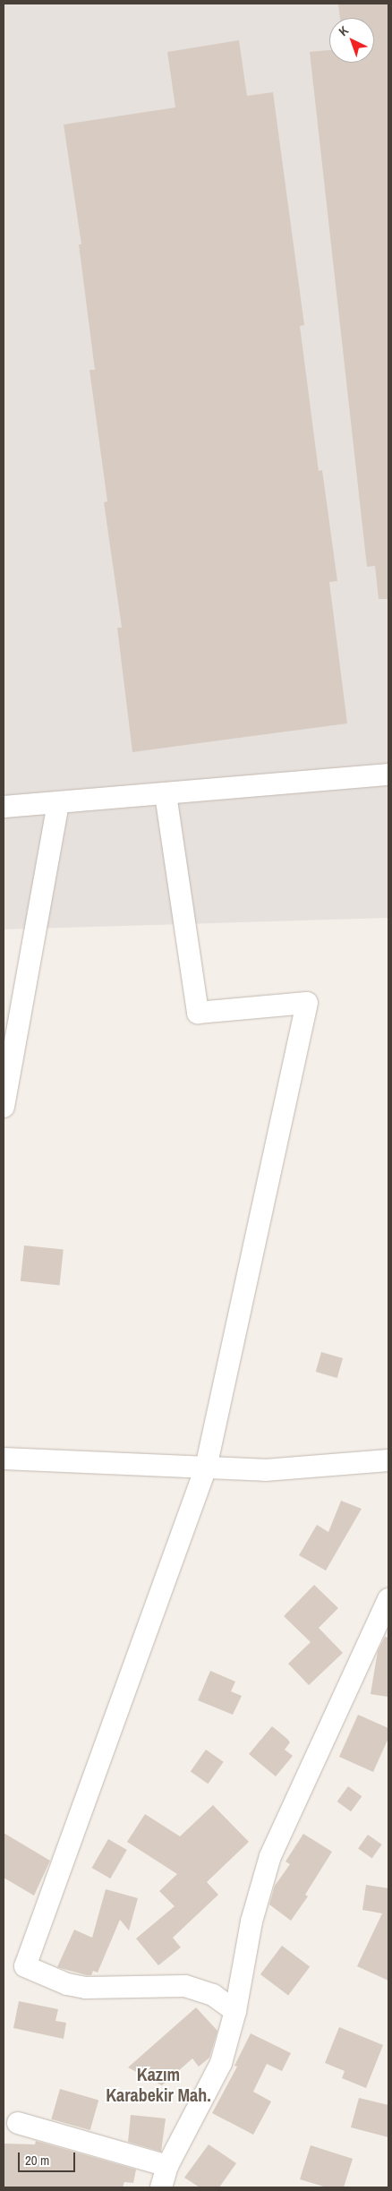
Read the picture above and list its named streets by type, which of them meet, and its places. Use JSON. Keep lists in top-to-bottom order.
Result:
{
  "districts": ["Kazım Karabekir Mah."],
  "scale_bar": "20 m",
  "north": "top left"
}
